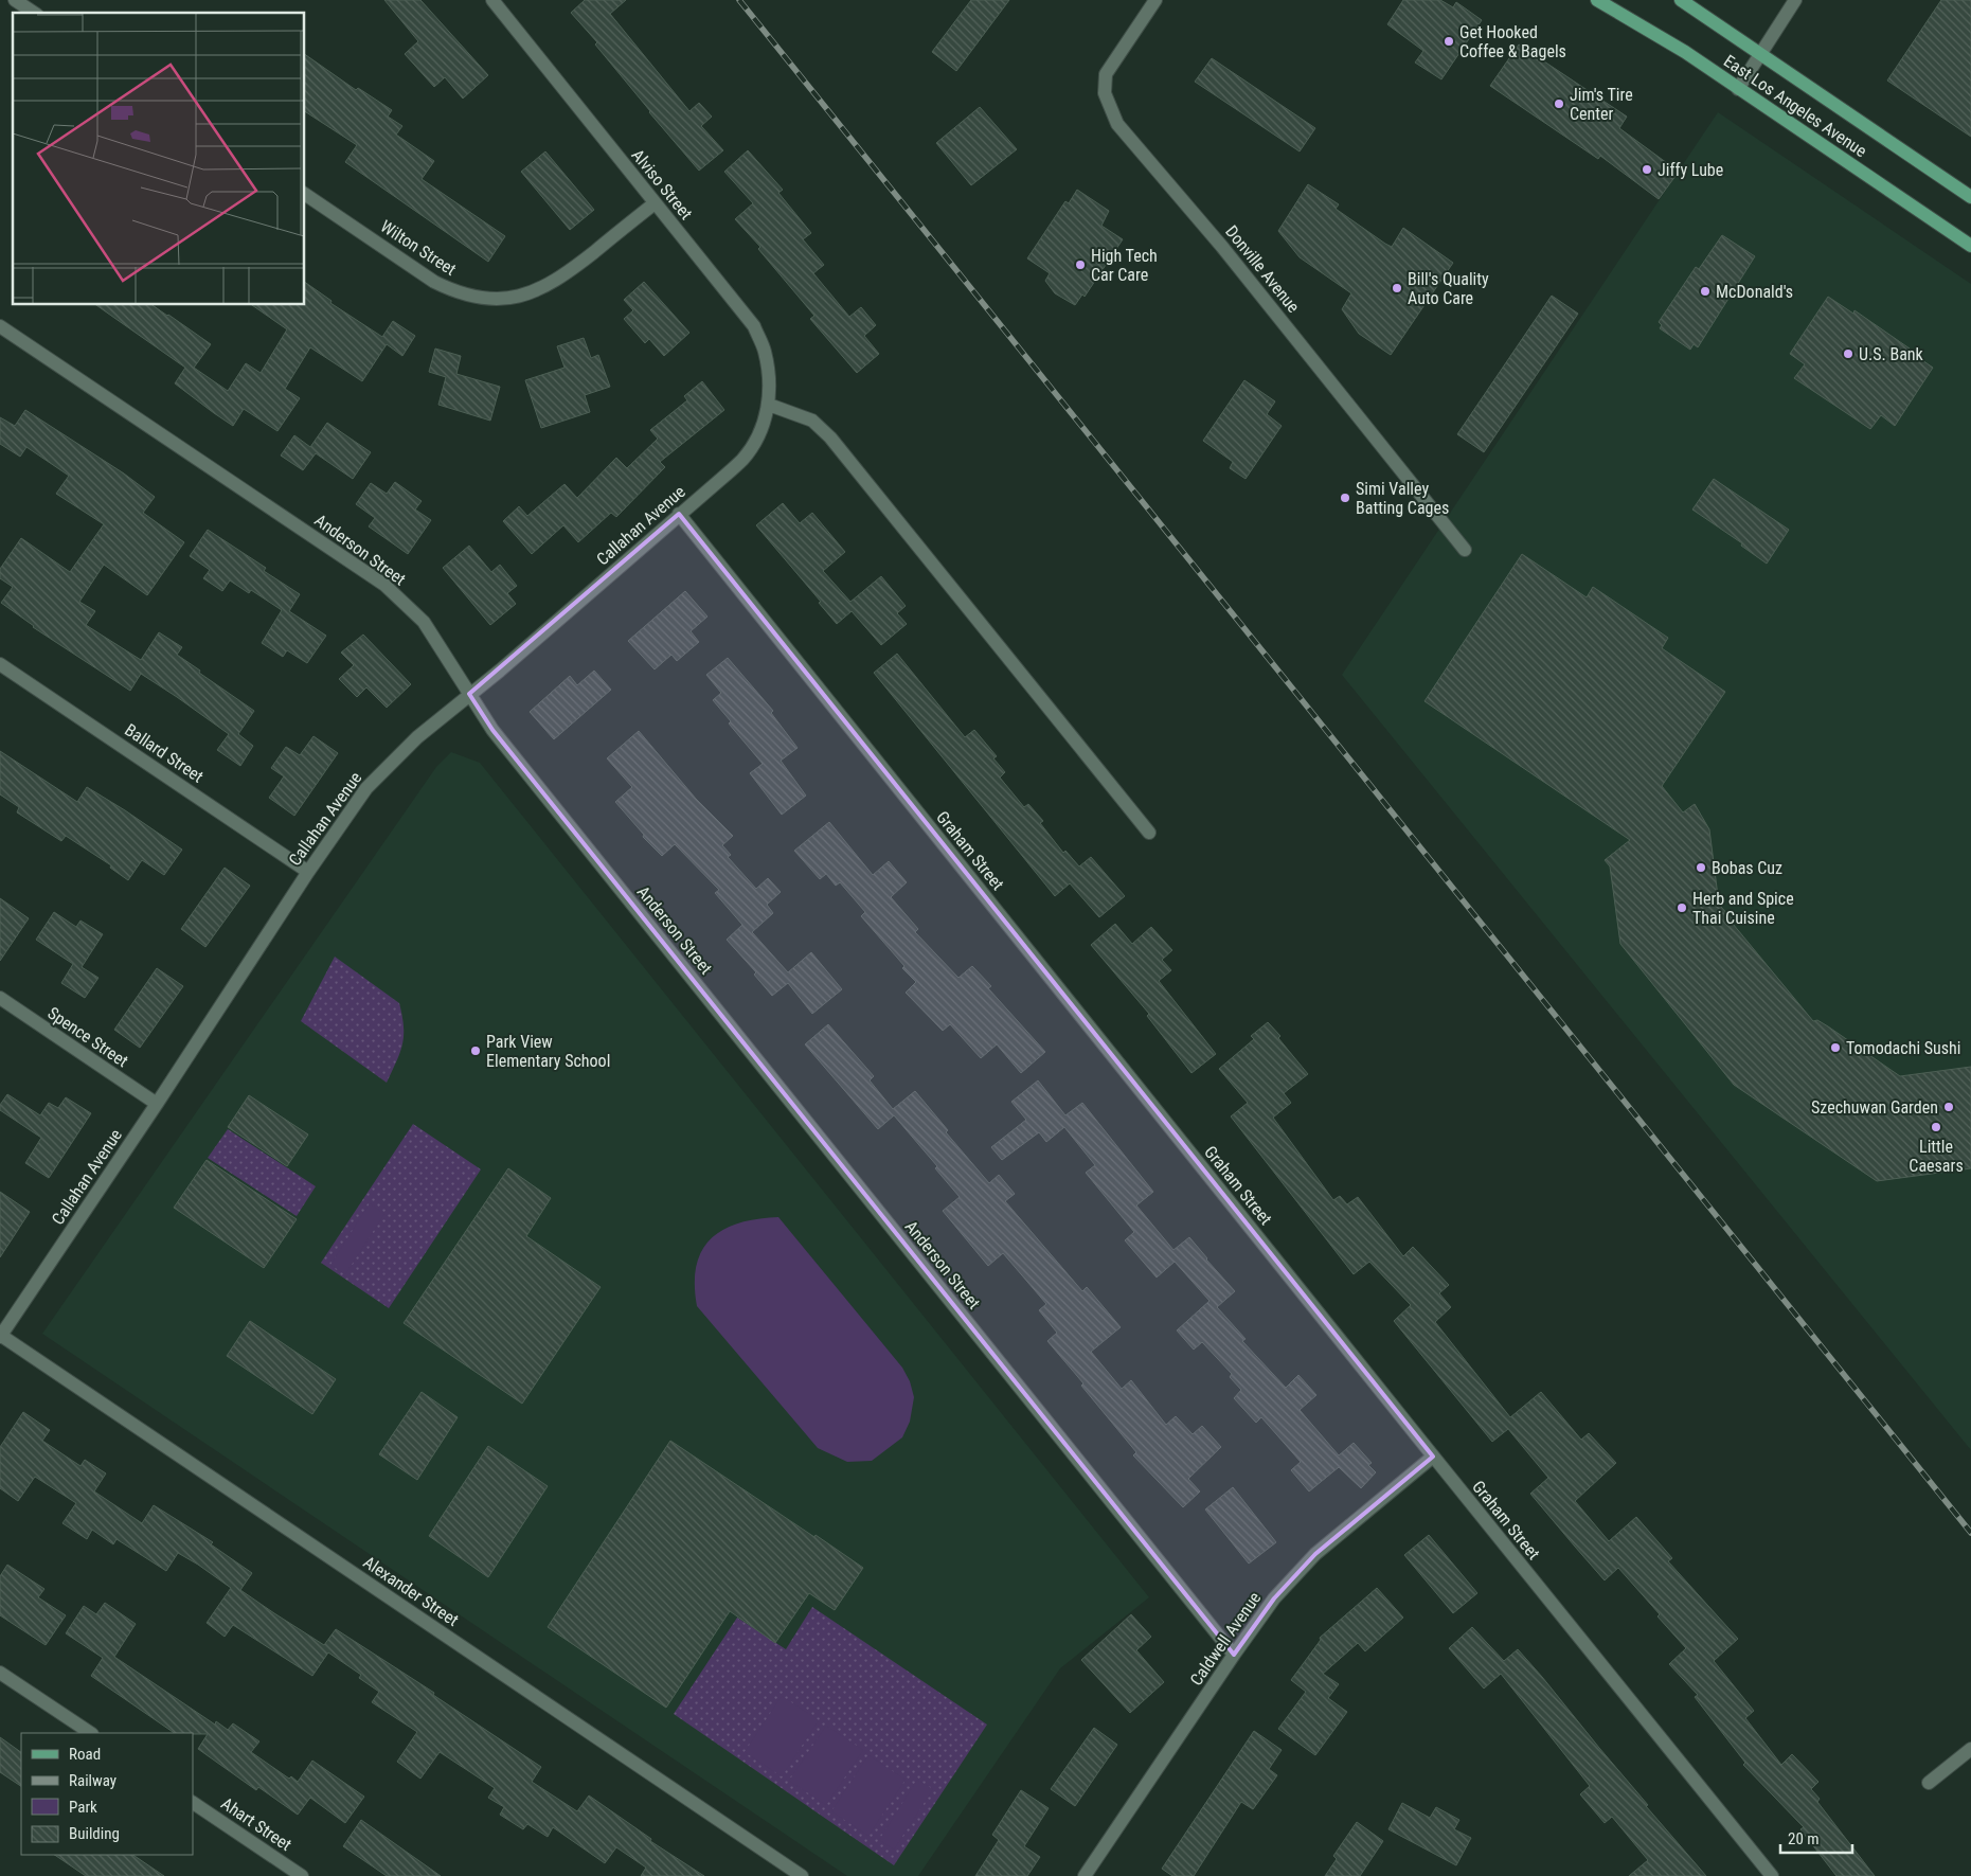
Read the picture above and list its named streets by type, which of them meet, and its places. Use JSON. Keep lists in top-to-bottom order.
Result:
{
  "streets": {
    "main road": ["East Los Angeles Avenue"],
    "street": [
      "Alviso Street",
      "Wilton Street",
      "Donville Avenue",
      "Callahan Avenue",
      "Anderson Street",
      "Ballard Street",
      "Graham Street",
      "Spence Street",
      "Alexander Street",
      "Caldwell Avenue",
      "Ahart Street"
    ]
  },
  "crossings": [
    ["Alviso Street", "Wilton Street"],
    ["Alviso Street", "Callahan Avenue"],
    ["Callahan Avenue", "Anderson Street"],
    ["Callahan Avenue", "Ballard Street"],
    ["Callahan Avenue", "Graham Street"],
    ["Callahan Avenue", "Spence Street"],
    ["Callahan Avenue", "Alexander Street"],
    ["Anderson Street", "Caldwell Avenue"],
    ["Graham Street", "Caldwell Avenue"]
  ],
  "places": [
    "Get Hooked Coffee & Bagels",
    "Jim's Tire Center",
    "Jiffy Lube",
    "High Tech Car Care",
    "Bill's Quality Auto Care",
    "McDonald's",
    "U.S. Bank",
    "Simi Valley Batting Cages",
    "Bobas Cuz",
    "Herb and Spice Thai Cuisine",
    "Tomodachi Sushi",
    "Park View Elementary School",
    "Szechuwan Garden",
    "Little Caesars"
  ],
  "legend": [
    "Road",
    "Railway",
    "Park",
    "Building"
  ],
  "scale_bar": "20 m"
}
